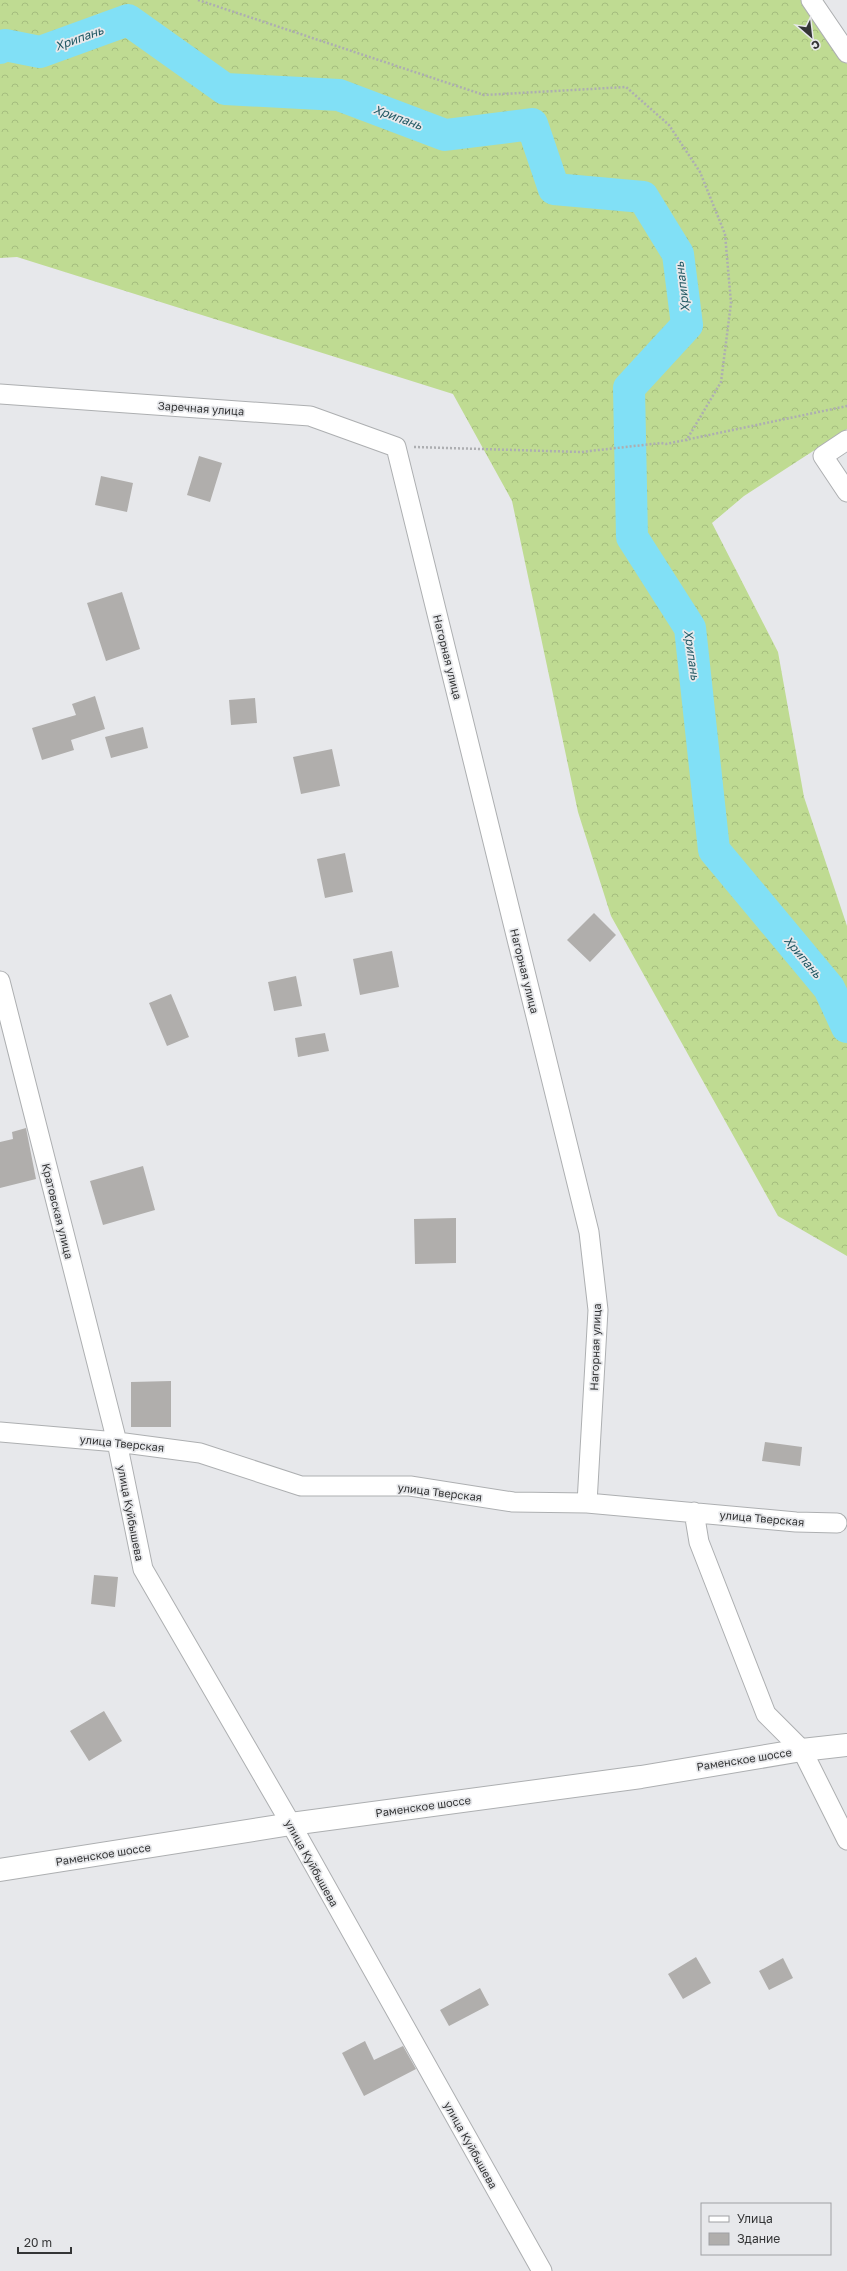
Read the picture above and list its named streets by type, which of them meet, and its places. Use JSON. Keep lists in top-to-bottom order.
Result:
{
  "streets": {
    "main road": ["Раменское шоссе"],
    "street": [
      "Заречная улица",
      "Нагорная улица",
      "Кратовская улица",
      "улица Тверская",
      "улица Куйбышева"
    ]
  },
  "crossings": [
    ["Заречная улица", "Нагорная улица"],
    ["Нагорная улица", "улица Тверская"],
    ["Кратовская улица", "улица Тверская"],
    ["Кратовская улица", "улица Куйбышева"],
    ["улица Тверская", "улица Куйбышева"],
    ["улица Куйбышева", "Раменское шоссе"]
  ],
  "water": ["Хрипань"],
  "legend": ["Улица", "Здание"],
  "scale_bar": "20 m",
  "north": "bottom right"
}
